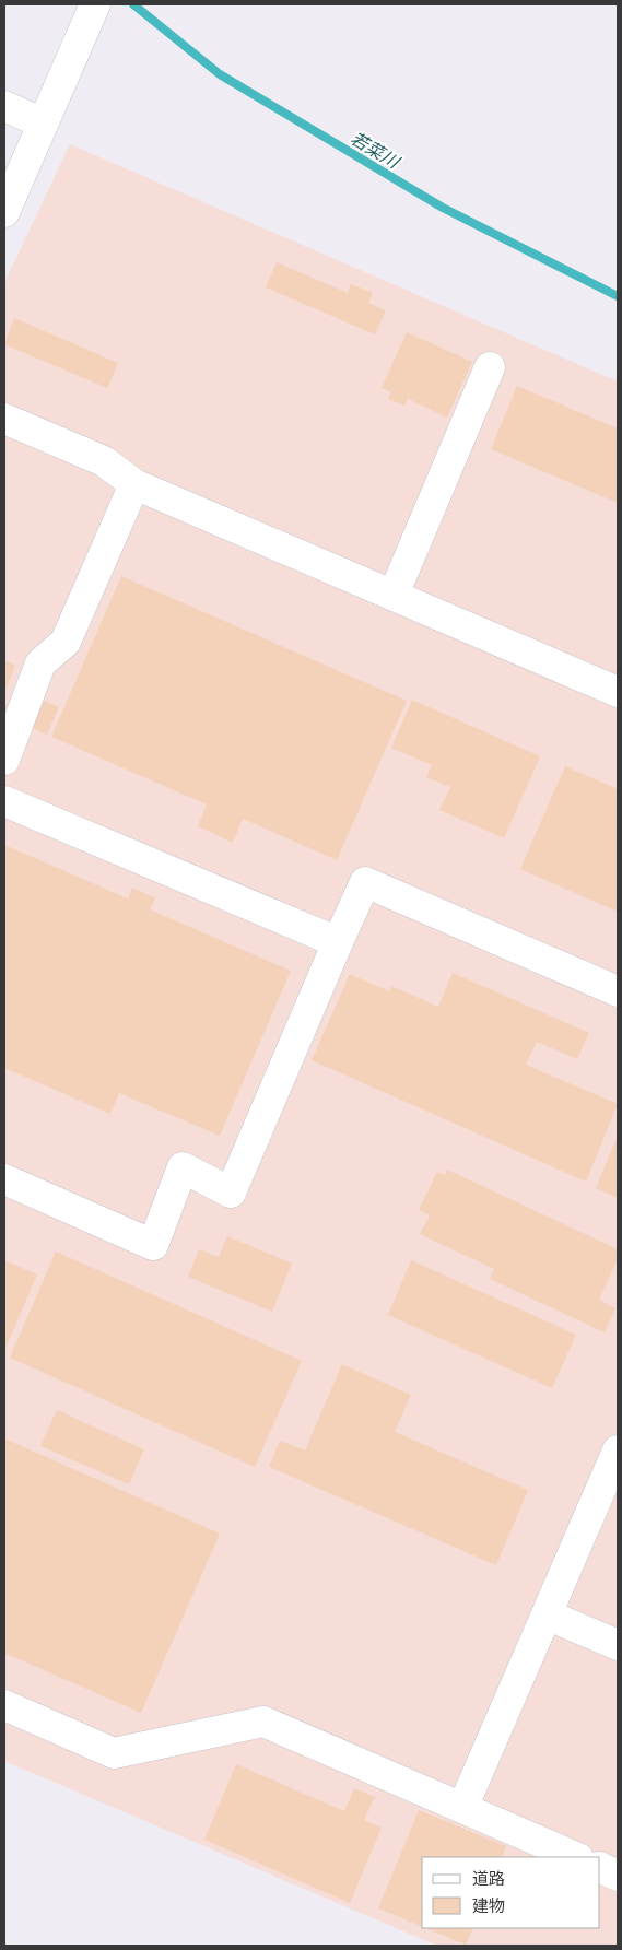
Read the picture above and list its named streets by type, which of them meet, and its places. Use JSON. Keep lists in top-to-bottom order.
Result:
{
  "water": ["若菜川"],
  "legend": ["道路", "建物"]
}
